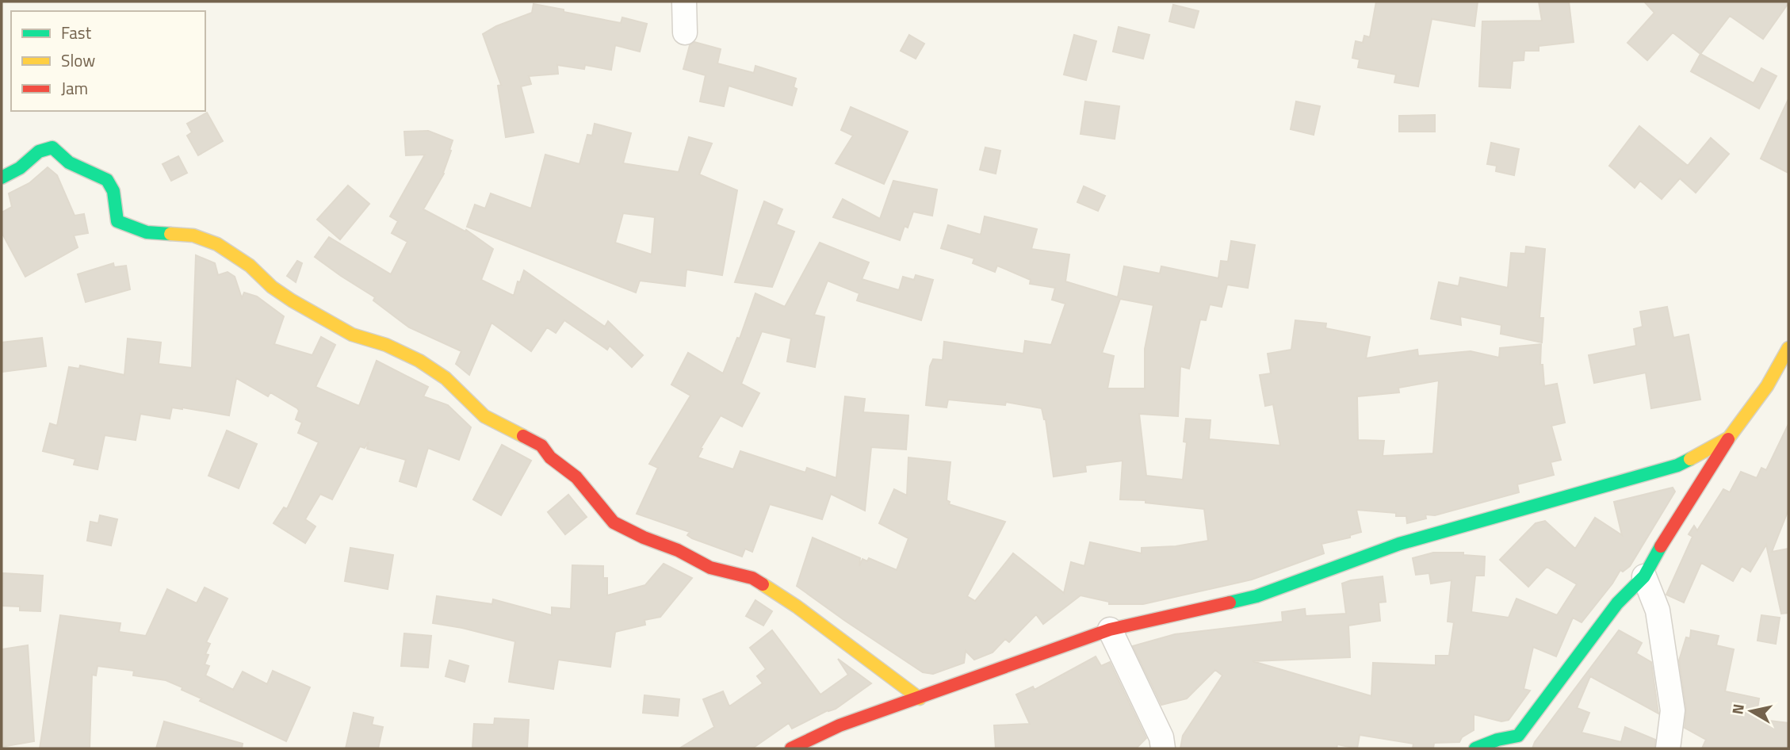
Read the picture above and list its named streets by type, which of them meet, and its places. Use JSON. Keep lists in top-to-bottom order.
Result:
{
  "legend": ["Fast", "Slow", "Jam"],
  "north": "left"
}
